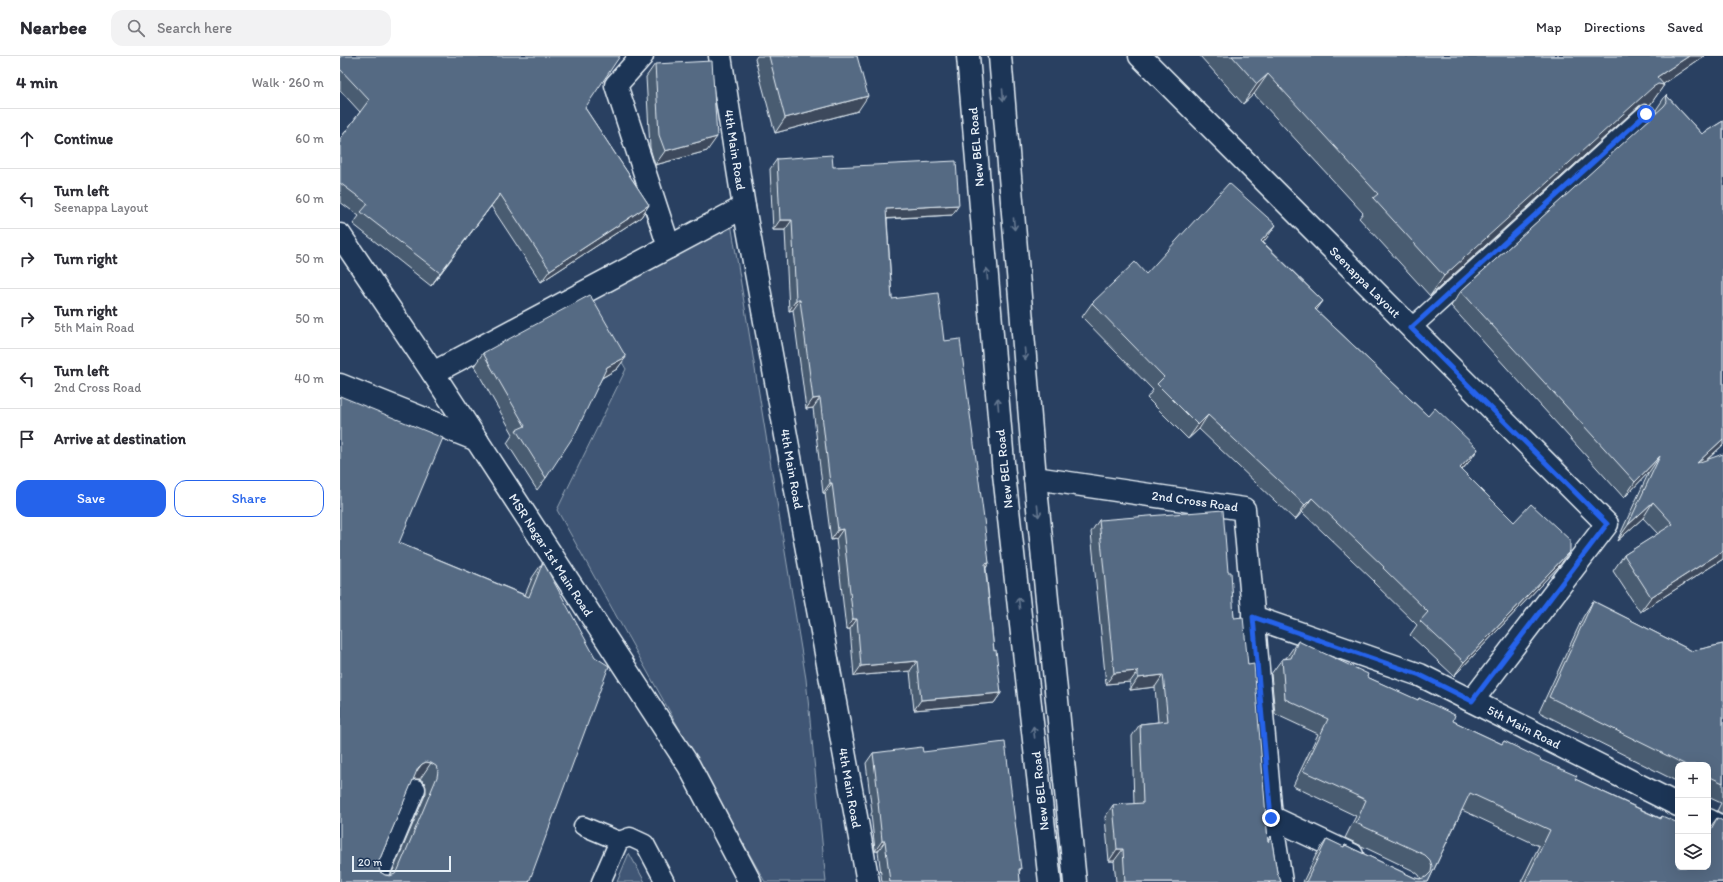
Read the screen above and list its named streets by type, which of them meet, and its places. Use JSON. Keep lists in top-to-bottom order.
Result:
{
  "streets": {
    "street": [
      "New BEL Road",
      "4th Main Road",
      "Seenappa Layout",
      "2nd Cross Road",
      "MSR Nagar 1st Main Road",
      "5th Main Road"
    ]
  },
  "crossings": [
    ["New BEL Road", "2nd Cross Road"],
    ["Seenappa Layout", "5th Main Road"],
    ["2nd Cross Road", "5th Main Road"]
  ],
  "scale_bar": "20 m",
  "page": {
    "header": "Nearbee",
    "search": "Search here",
    "nav": ["Map", "Directions", "Saved"],
    "heading": ["4 min", "Walk · 260 m"],
    "list": [
      ["Continue", "60 m"],
      ["Turn left", "Seenappa Layout", "60 m"],
      ["Turn right", "50 m"],
      ["Turn right", "5th Main Road", "50 m"],
      ["Turn left", "2nd Cross Road", "40 m"],
      "Arrive at destination"
    ],
    "buttons": ["Save", "Share"],
    "map_buttons": ["+", "−"],
    "scale": "20 m"
  }
}
